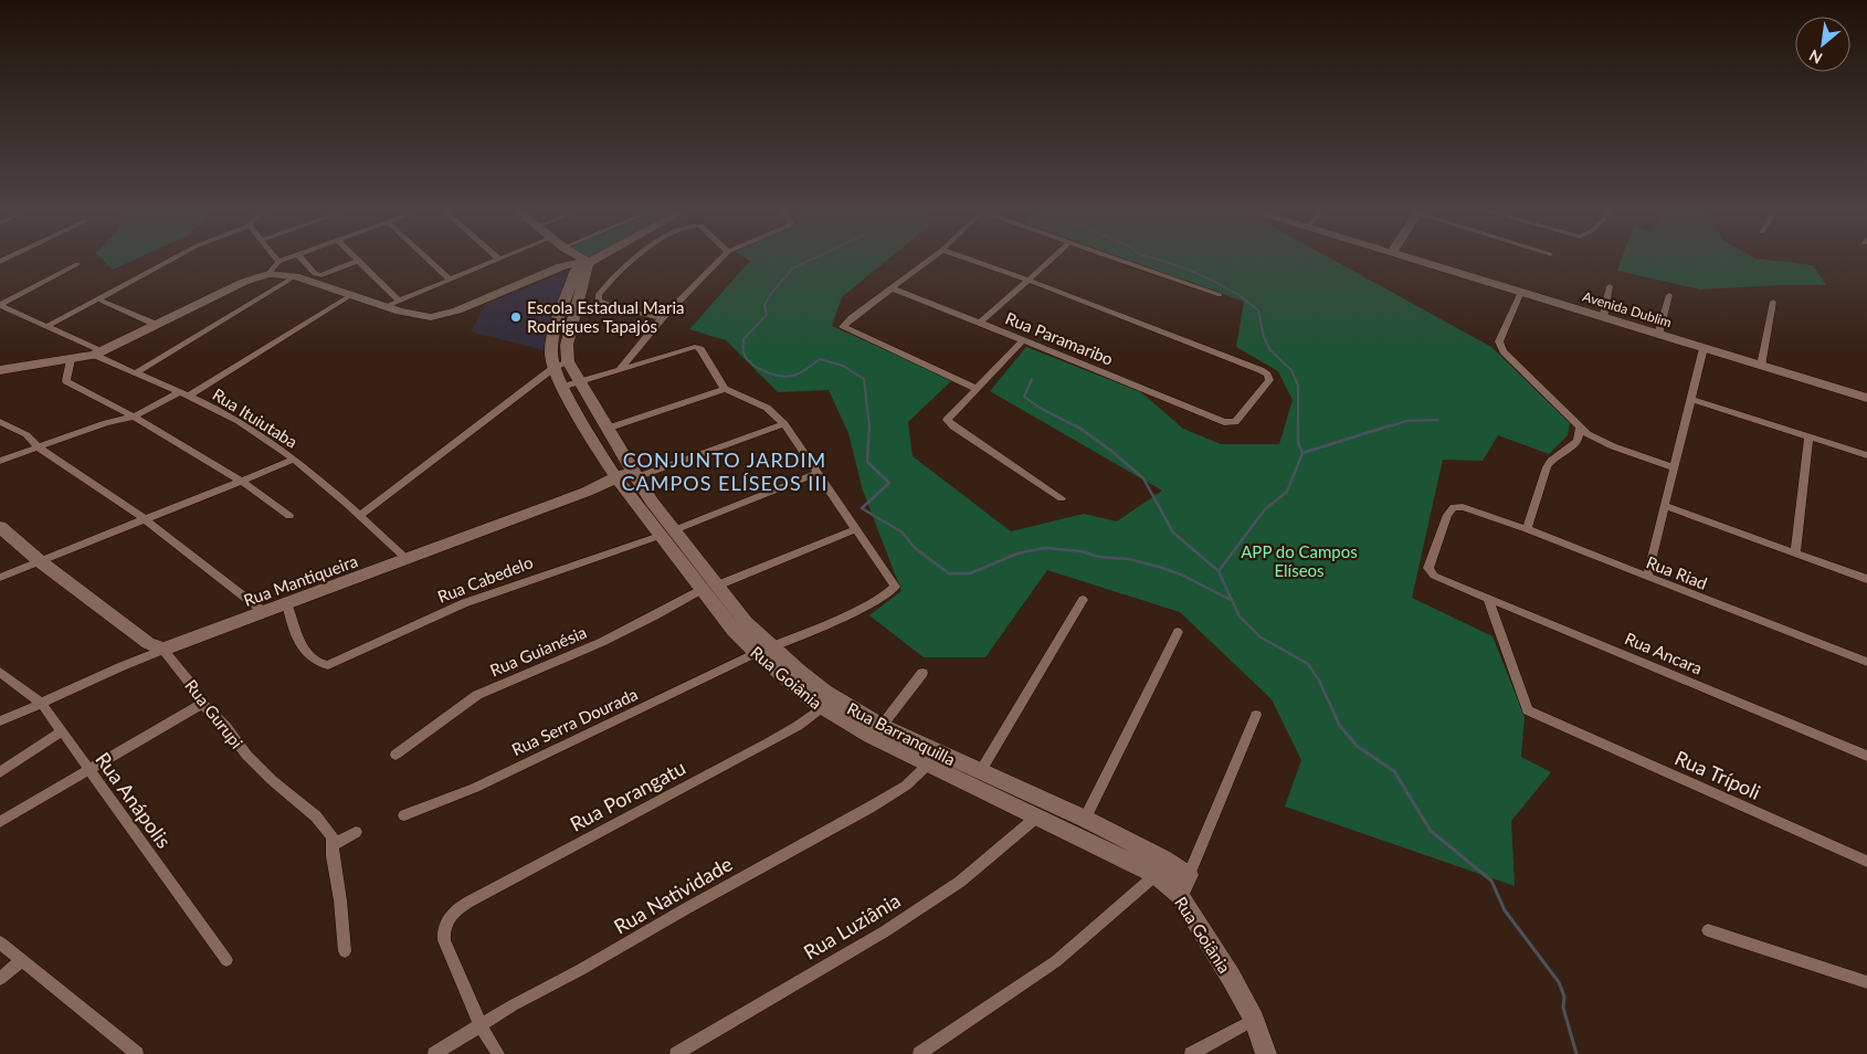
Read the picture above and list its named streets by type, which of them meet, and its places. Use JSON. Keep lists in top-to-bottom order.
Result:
{
  "streets": {
    "street": [
      "Avenida Dublim",
      "Rua Paramaribo",
      "Rua Ituiutaba",
      "Rua Riad",
      "Rua Cabedelo",
      "Rua Mantiqueira",
      "Rua Guianésia",
      "Rua Ancara",
      "Rua Goiânia",
      "Rua Gurupi",
      "Rua Serra Dourada",
      "Rua Barranquilla",
      "Rua Trípoli",
      "Rua Porangatu",
      "Rua Anápolis",
      "Rua Natividade",
      "Rua Luziânia"
    ]
  },
  "crossings": [
    ["Rua Ituiutaba", "Rua Mantiqueira"],
    ["Rua Riad", "Rua Ancara"],
    ["Rua Cabedelo", "Rua Mantiqueira"],
    ["Rua Mantiqueira", "Rua Gurupi"],
    ["Rua Mantiqueira", "Rua Anápolis"],
    ["Rua Guianésia", "Rua Goiânia"],
    ["Rua Ancara", "Rua Trípoli"],
    ["Rua Goiânia", "Rua Serra Dourada"],
    ["Rua Goiânia", "Rua Barranquilla"],
    ["Rua Goiânia", "Rua Porangatu"],
    ["Rua Goiânia", "Rua Natividade"],
    ["Rua Goiânia", "Rua Luziânia"],
    ["Rua Serra Dourada", "Rua Barranquilla"],
    ["Rua Barranquilla", "Rua Porangatu"],
    ["Rua Porangatu", "Rua Natividade"]
  ],
  "districts": ["CONJUNTO JARDIM CAMPOS ELÍSEOS III"],
  "parks": ["APP do Campos Elíseos"],
  "places": ["Escola Estadual Maria Rodrigues Tapajós"],
  "north": "bottom left"
}
